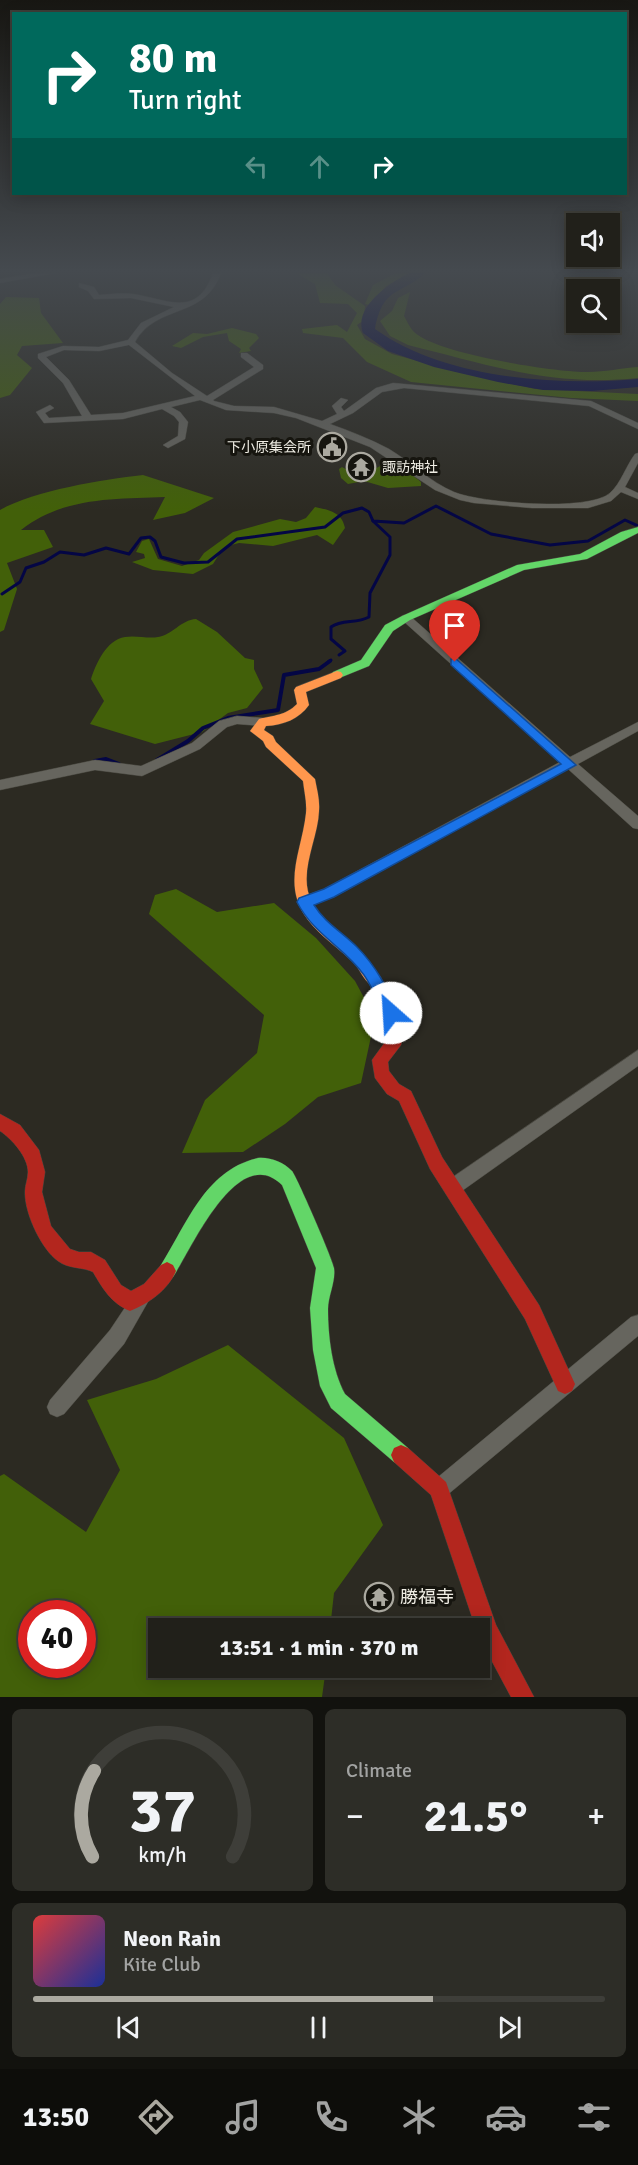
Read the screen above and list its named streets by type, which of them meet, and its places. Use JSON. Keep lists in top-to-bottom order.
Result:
{
  "places": {
    "public building": ["下小原集会所"],
    "temple": ["諏訪神社", "勝福寺"]
  },
  "page": {
    "turn": ["80 m", "Turn right"],
    "limit": "40",
    "trip": "13:51 · 1 min · 370 m",
    "tile": "Climate",
    "heat": ["−", "21.5°", "+"],
    "song": ["Neon Rain", "Kite Club"],
    "tabs": "13:50",
    "gauge": ["37", "km/h"]
  }
}
